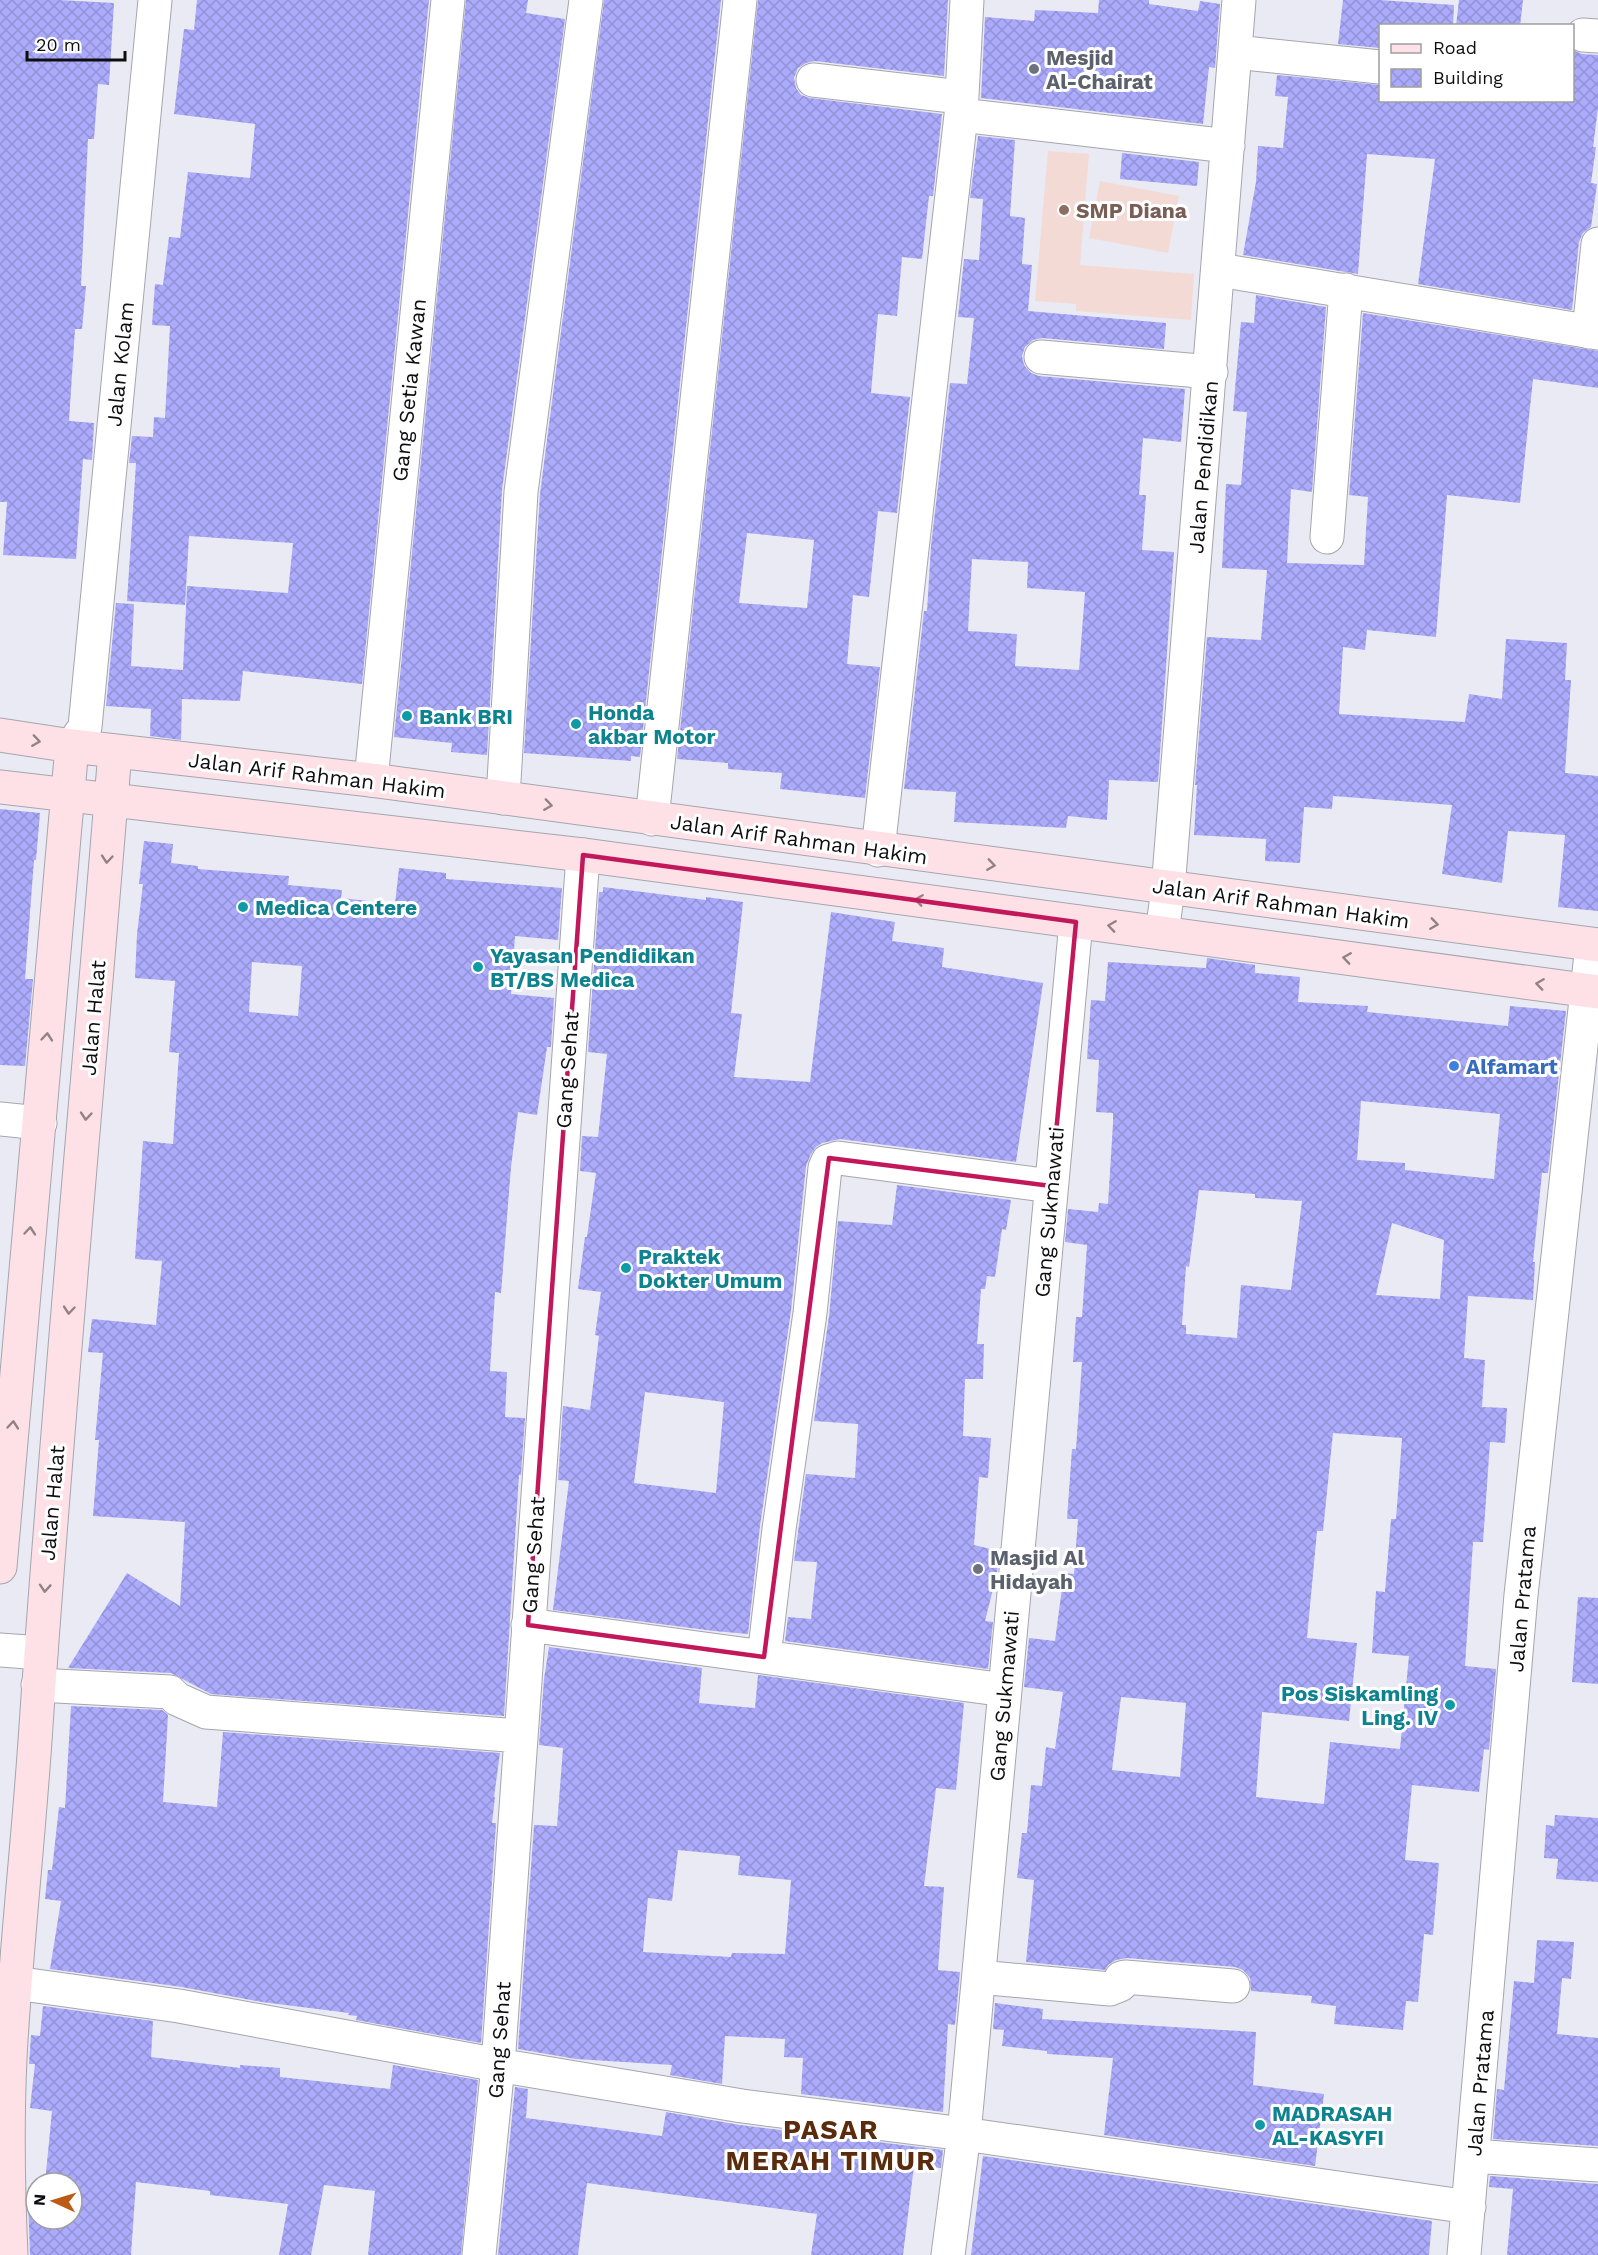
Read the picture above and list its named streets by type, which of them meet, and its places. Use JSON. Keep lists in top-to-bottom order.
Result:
{
  "streets": {
    "main road": ["Jalan Arif Rahman Hakim", "Jalan Halat"],
    "street": [
      "Jalan Kolam",
      "Gang Setia Kawan",
      "Jalan Pendidikan",
      "Gang Sehat",
      "Gang Sukmawati",
      "Jalan Pratama"
    ]
  },
  "crossings": [
    ["Jalan Kolam", "Jalan Arif Rahman Hakim"],
    ["Jalan Kolam", "Jalan Halat"],
    ["Gang Setia Kawan", "Jalan Arif Rahman Hakim"],
    ["Jalan Pendidikan", "Jalan Arif Rahman Hakim"],
    ["Jalan Arif Rahman Hakim", "Jalan Halat"],
    ["Jalan Arif Rahman Hakim", "Gang Sehat"],
    ["Jalan Arif Rahman Hakim", "Gang Sukmawati"],
    ["Jalan Arif Rahman Hakim", "Jalan Pratama"]
  ],
  "districts": ["PASAR MERAH TIMUR"],
  "places": [
    "Mesjid Al-Chairat",
    "SMP Diana",
    "Bank BRI",
    "Honda akbar Motor",
    "Medica Centere",
    "Yayasan Pendidikan BT/BS Medica",
    "Alfamart",
    "Praktek Dokter Umum",
    "Masjid Al Hidayah",
    "Pos Siskamling Ling. IV",
    "MADRASAH AL-KASYFI"
  ],
  "legend": ["Road", "Building"],
  "scale_bar": "20 m",
  "north": "left"
}
